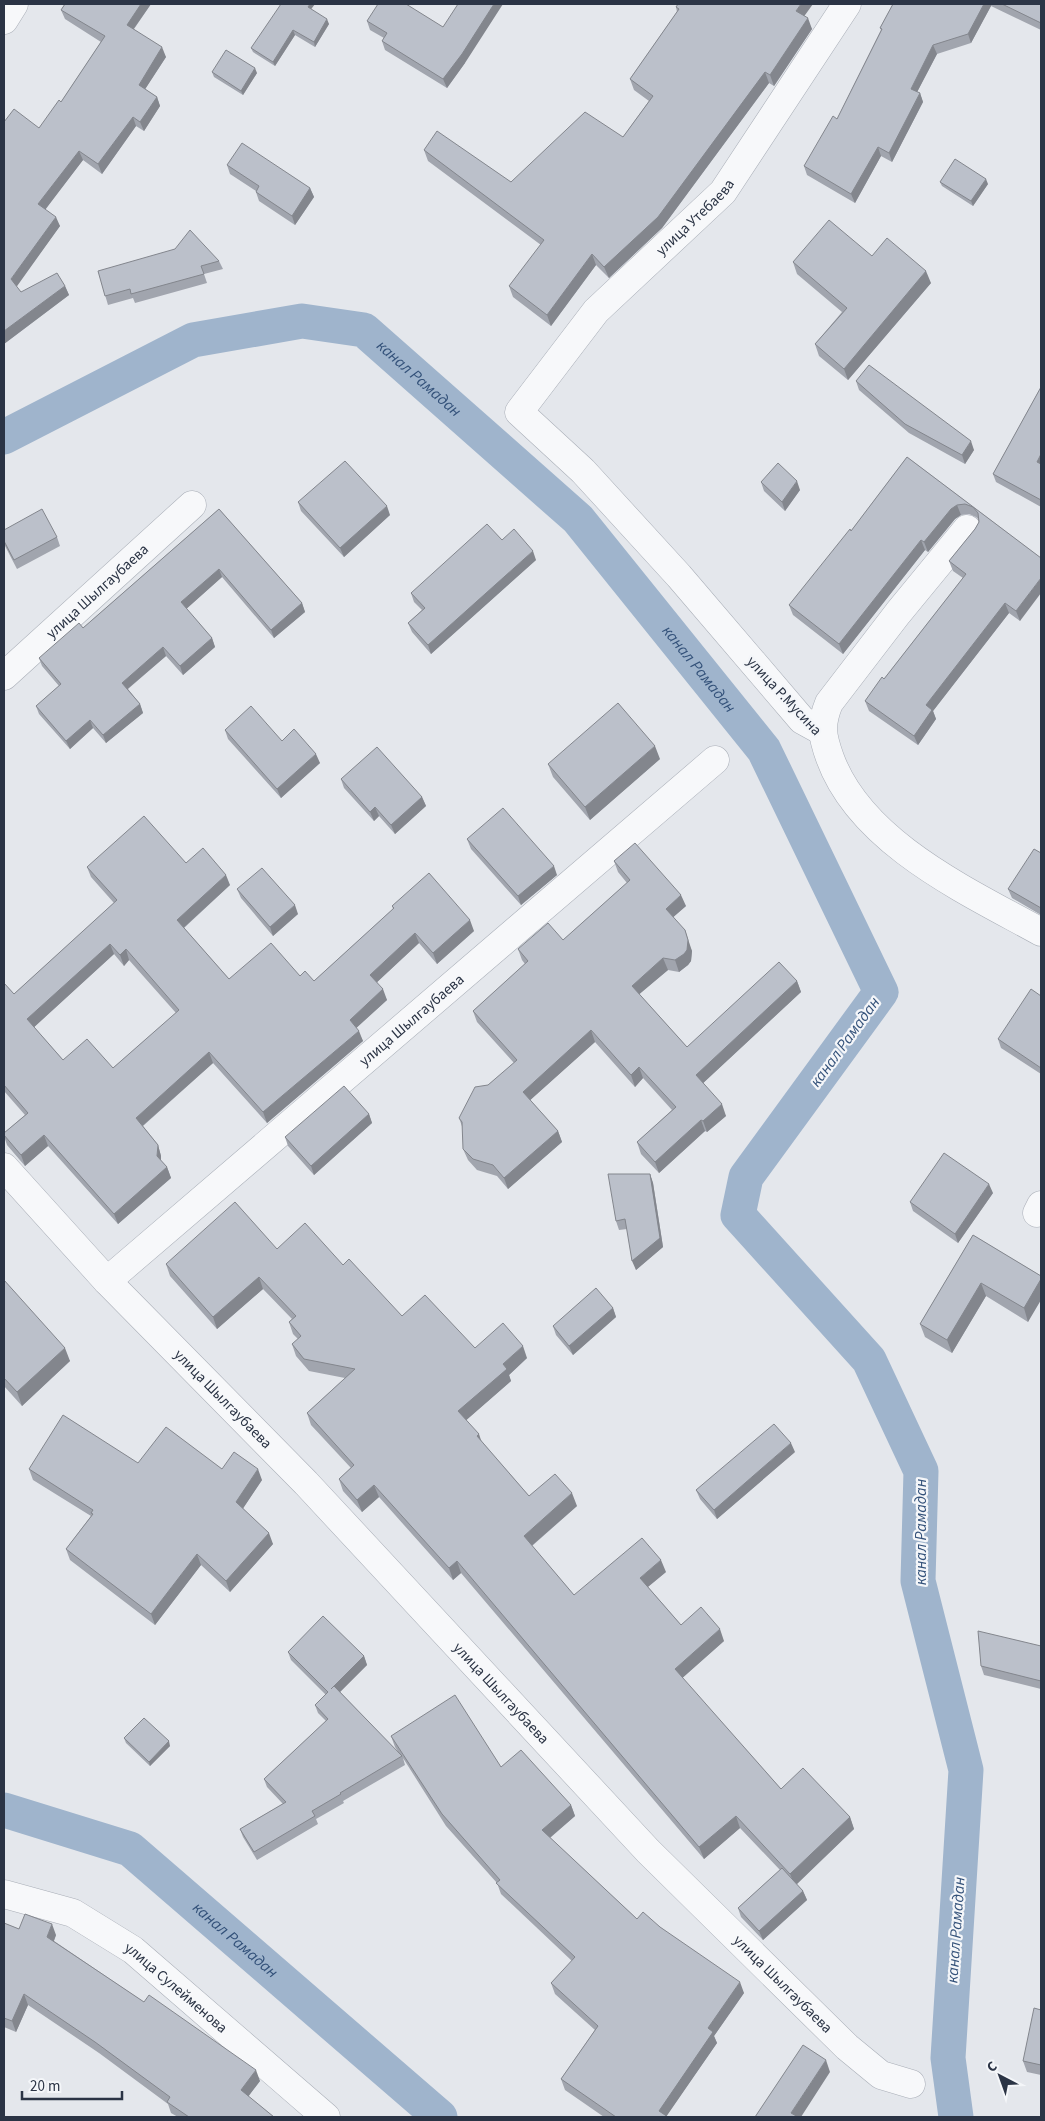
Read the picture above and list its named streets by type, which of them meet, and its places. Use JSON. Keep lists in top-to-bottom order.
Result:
{
  "streets": {
    "street": [
      "улица Утебаева",
      "улица Шылгаубаева",
      "улица Р.Мусина",
      "улица Сулейменова"
    ]
  },
  "crossings": [
    ["улица Утебаева", "улица Р.Мусина"]
  ],
  "water": ["канал Рамадан"],
  "scale_bar": "20 m",
  "north": "top left"
}
